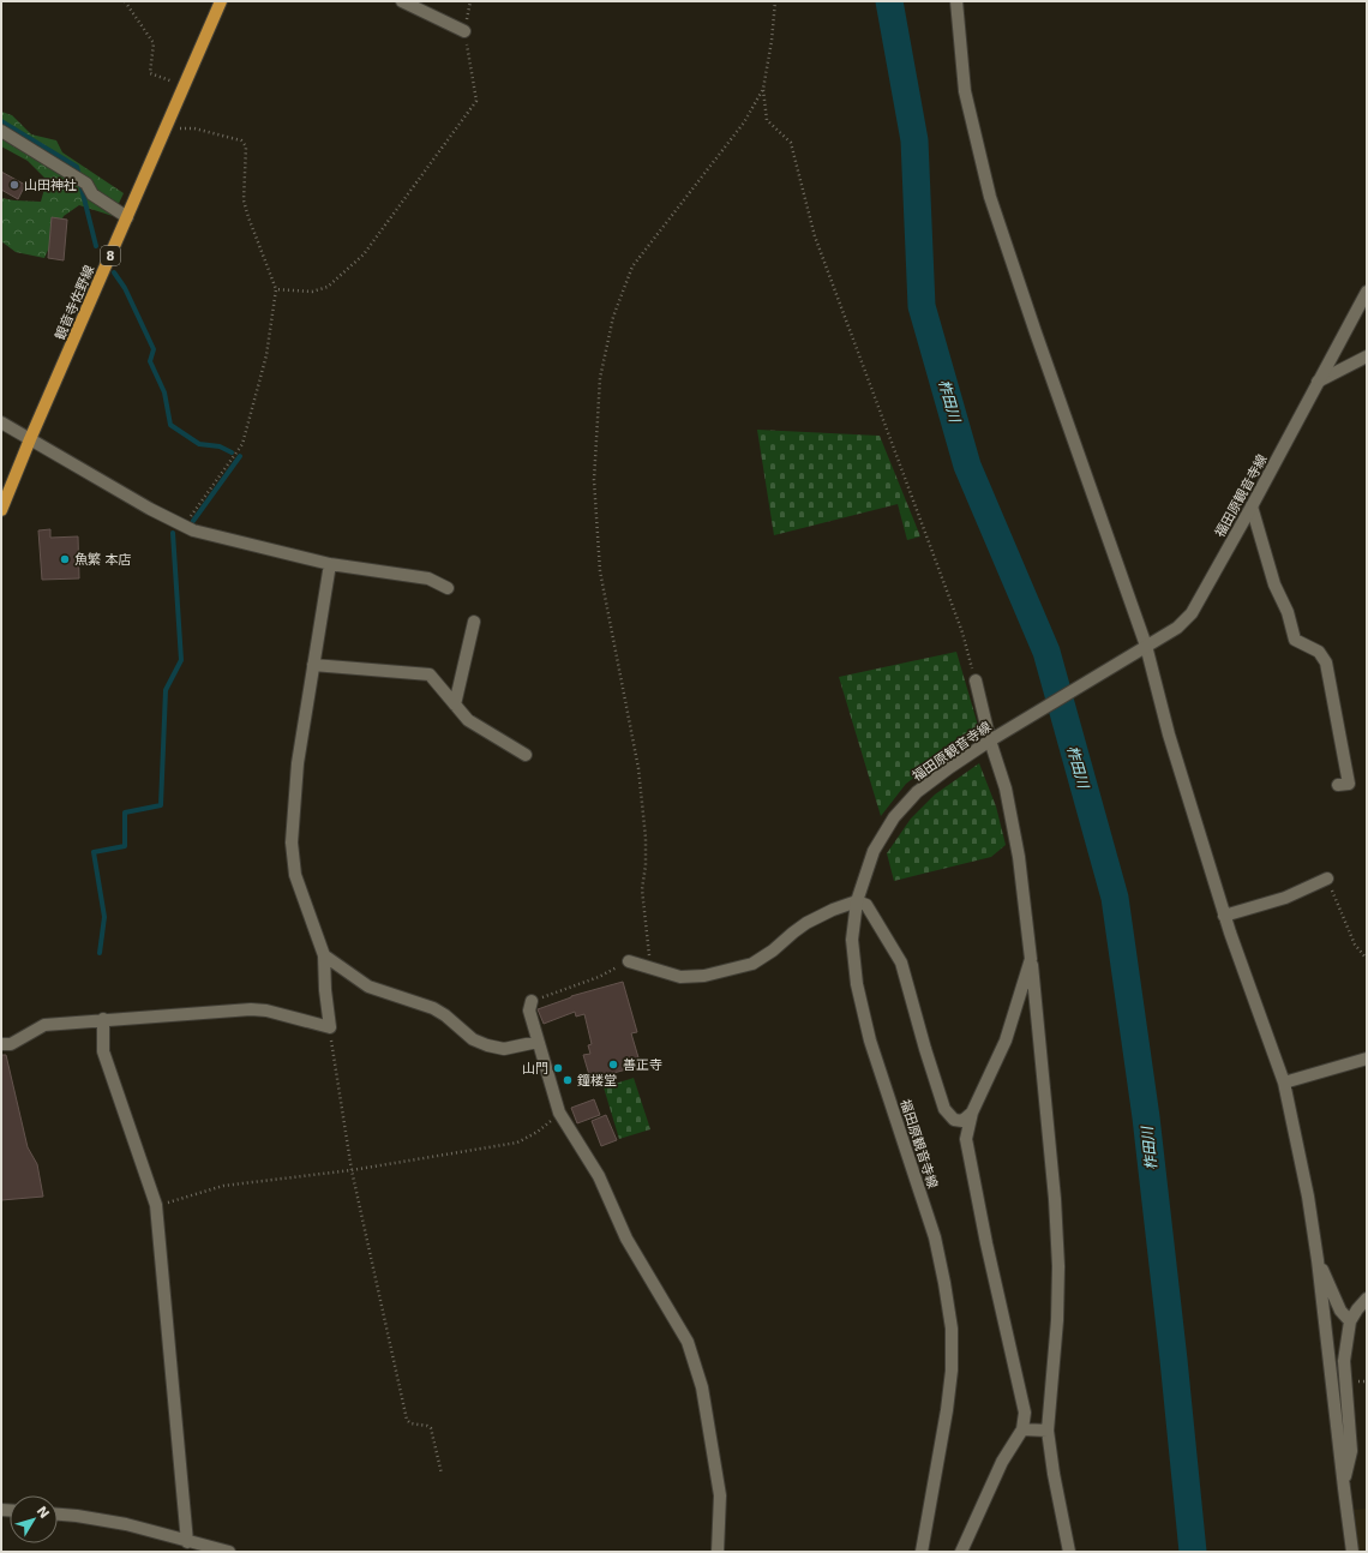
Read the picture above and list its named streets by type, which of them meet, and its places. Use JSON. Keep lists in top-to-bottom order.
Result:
{
  "streets": {
    "main road": ["8", "観音寺佐野線"],
    "street": ["福田原観音寺線"]
  },
  "water": ["柞田川"],
  "places": [
    "山田神社",
    "魚繁 本店",
    "善正寺",
    "山門",
    "鐘楼堂"
  ],
  "north": "top right"
}
